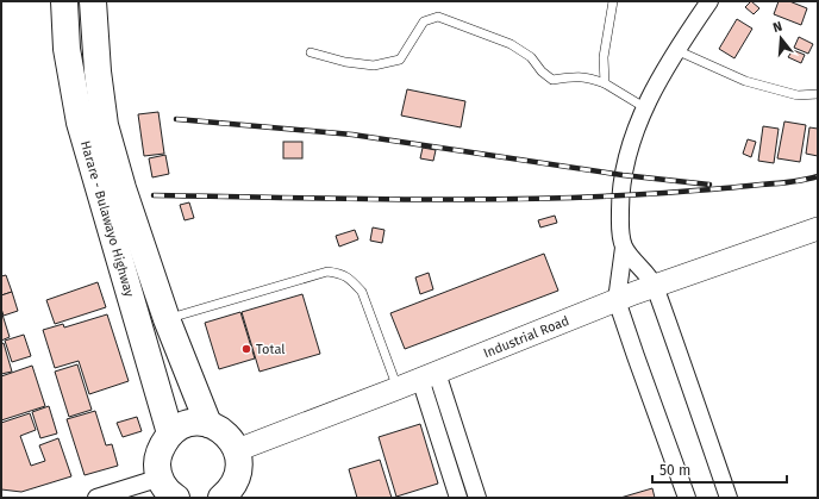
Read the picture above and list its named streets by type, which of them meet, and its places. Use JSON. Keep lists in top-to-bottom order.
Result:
{
  "streets": {
    "highway": ["Harare - Bulawayo Highway"],
    "street": ["Industrial Road"]
  },
  "places": ["Total"],
  "scale_bar": "50 m",
  "north": "top"
}
